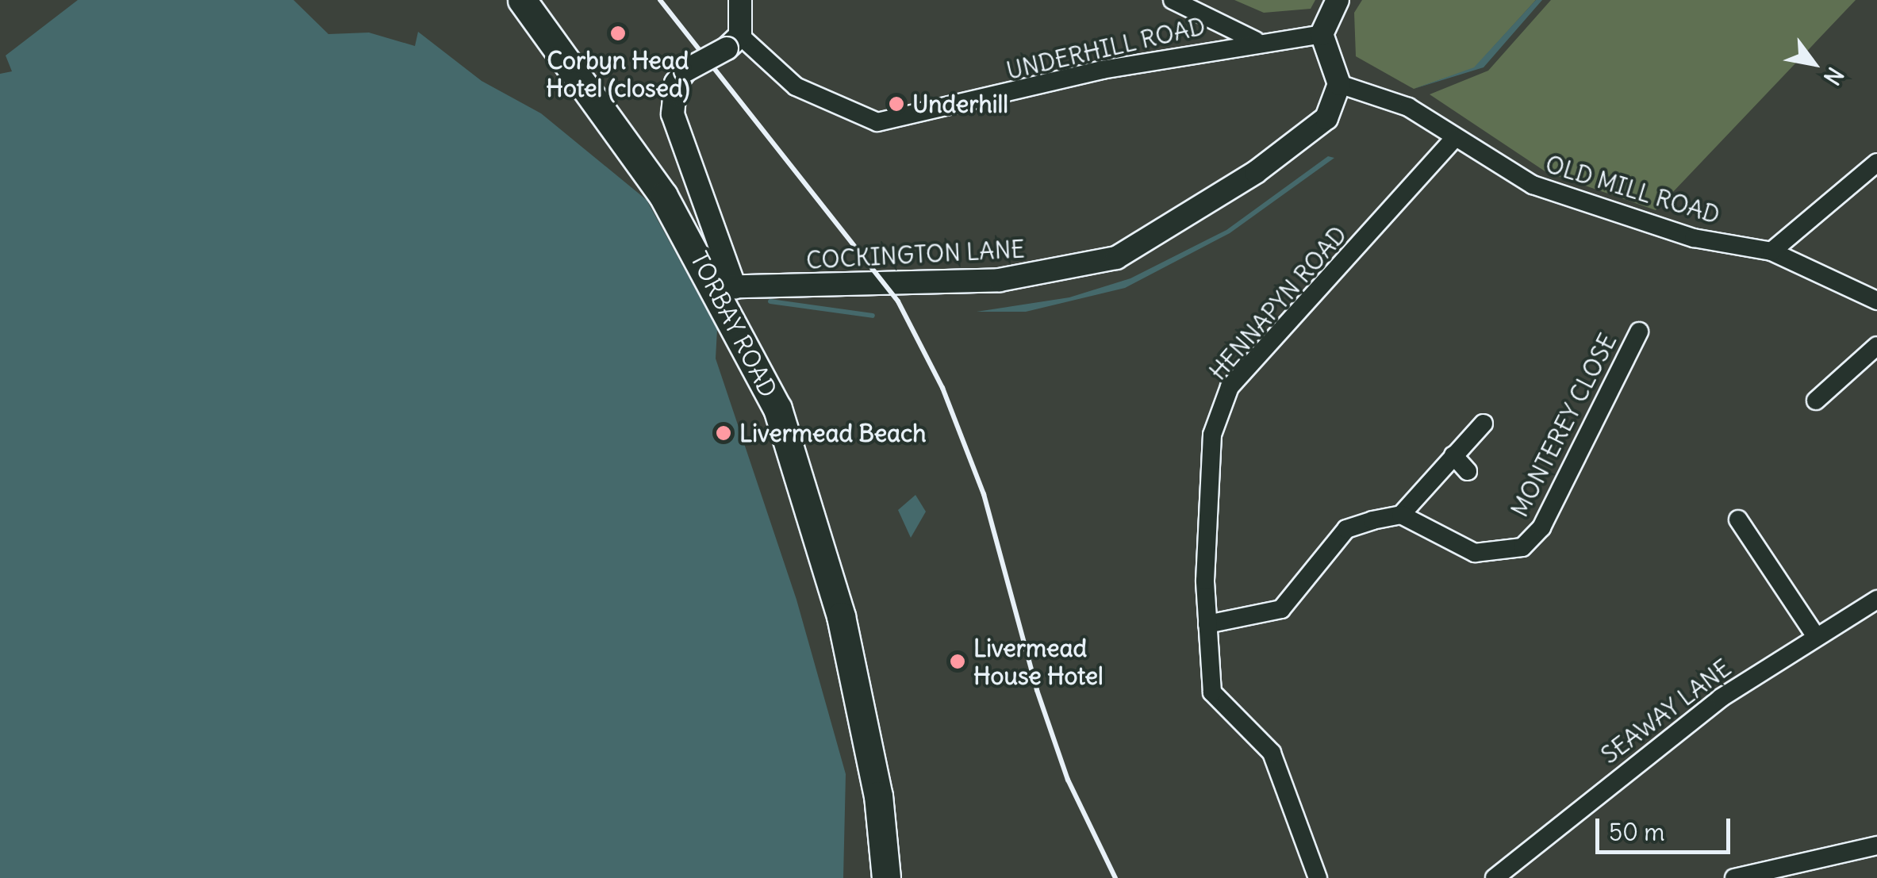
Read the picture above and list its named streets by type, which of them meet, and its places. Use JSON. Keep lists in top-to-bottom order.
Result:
{
  "streets": {
    "main road": ["TORBAY ROAD"],
    "street": [
      "UNDERHILL ROAD",
      "OLD MILL ROAD",
      "COCKINGTON LANE",
      "HENNAPYN ROAD",
      "MONTEREY CLOSE",
      "SEAWAY LANE"
    ]
  },
  "crossings": [
    ["OLD MILL ROAD", "COCKINGTON LANE"],
    ["OLD MILL ROAD", "HENNAPYN ROAD"],
    ["COCKINGTON LANE", "TORBAY ROAD"]
  ],
  "places": [
    "Corbyn Head Hotel (closed)",
    "Underhill",
    "Livermead Beach",
    "Livermead House Hotel"
  ],
  "scale_bar": "50 m",
  "north": "bottom right"
}
